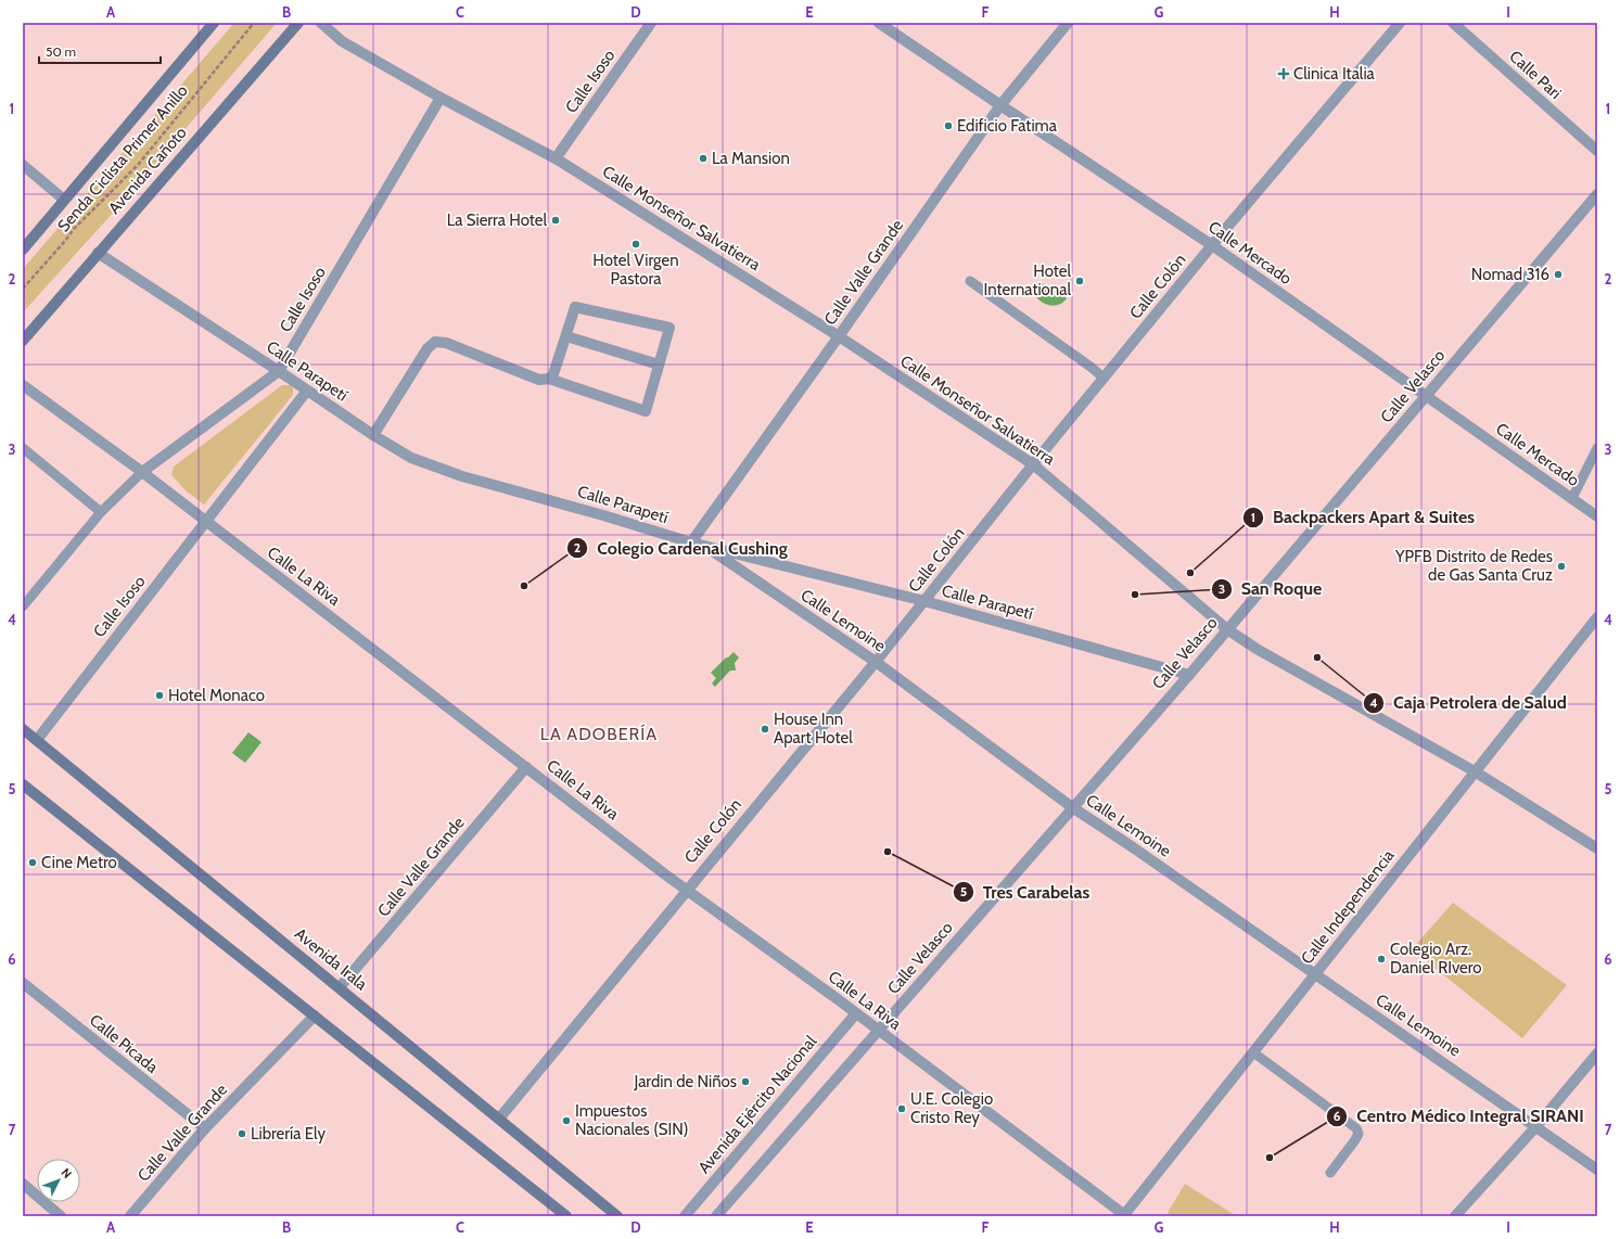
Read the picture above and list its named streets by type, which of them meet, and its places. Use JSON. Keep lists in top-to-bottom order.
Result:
{
  "streets": {
    "main road": ["Avenida Cañoto", "Avenida Irala"],
    "street": [
      "Calle Pari",
      "Calle Isoso",
      "Calle Monseñor Salvatierra",
      "Calle Mercado",
      "Calle Valle Grande",
      "Calle Colón",
      "Calle Parapetí",
      "Calle Velasco",
      "Calle La Riva",
      "Calle Lemoine",
      "Calle Independencia",
      "Calle Picada",
      "Avenida Ejército Nacional"
    ],
    "path": ["Senda Ciclista Primer Anillo"]
  },
  "crossings": [
    ["Calle Isoso", "Calle Monseñor Salvatierra"],
    ["Calle Isoso", "Calle Parapetí"],
    ["Calle Isoso", "Calle La Riva"],
    ["Calle Isoso", "Avenida Irala"],
    ["Avenida Cañoto", "Calle Parapetí"],
    ["Calle Monseñor Salvatierra", "Calle Valle Grande"],
    ["Calle Monseñor Salvatierra", "Calle Colón"],
    ["Calle Monseñor Salvatierra", "Calle Velasco"],
    ["Calle Monseñor Salvatierra", "Calle Independencia"],
    ["Calle Mercado", "Calle Valle Grande"],
    ["Calle Mercado", "Calle Colón"],
    ["Calle Mercado", "Calle Velasco"],
    ["Calle Valle Grande", "Calle Parapetí"],
    ["Calle Valle Grande", "Calle La Riva"],
    ["Calle Valle Grande", "Avenida Irala"],
    ["Calle Valle Grande", "Calle Picada"],
    ["Calle Colón", "Calle Parapetí"],
    ["Calle Colón", "Calle La Riva"],
    ["Calle Colón", "Calle Lemoine"],
    ["Calle Colón", "Avenida Irala"],
    ["Calle Parapetí", "Calle Velasco"],
    ["Calle Parapetí", "Calle Lemoine"],
    ["Calle Velasco", "Calle La Riva"],
    ["Calle Velasco", "Calle Lemoine"],
    ["Calle La Riva", "Calle Independencia"],
    ["Calle La Riva", "Avenida Ejército Nacional"],
    ["Calle Lemoine", "Calle Independencia"]
  ],
  "districts": ["LA ADOBERÍA"],
  "places": {
    "health": ["Clinica Italia"],
    "other": [
      "Edificio Fatima",
      "La Mansion",
      "La Sierra Hotel",
      "Hotel Virgen Pastora",
      "Nomad 316",
      "Hotel International",
      "YPFB Distrito de Redes de Gas Santa Cruz",
      "Backpackers Apart & Suites",
      "Colegio Cardenal Cushing",
      "San Roque",
      "Caja Petrolera de Salud",
      "Hotel Monaco",
      "House Inn Apart Hotel",
      "Tres Carabelas",
      "Cine Metro",
      "Colegio Arz. Daniel RIvero",
      "Jardin de Niños",
      "U.E. Colegio Cristo Rey",
      "Impuestos Nacionales (SIN)",
      "Librería Ely",
      "Centro Médico Integral SIRANI"
    ]
  },
  "scale_bar": "50 m",
  "north": "top right",
  "grid": {
    "columns": [
      "A",
      "B",
      "C",
      "D",
      "E",
      "F",
      "G",
      "H",
      "I"
    ],
    "rows": [
      "1",
      "2",
      "3",
      "4",
      "5",
      "6",
      "7"
    ]
  }
}
